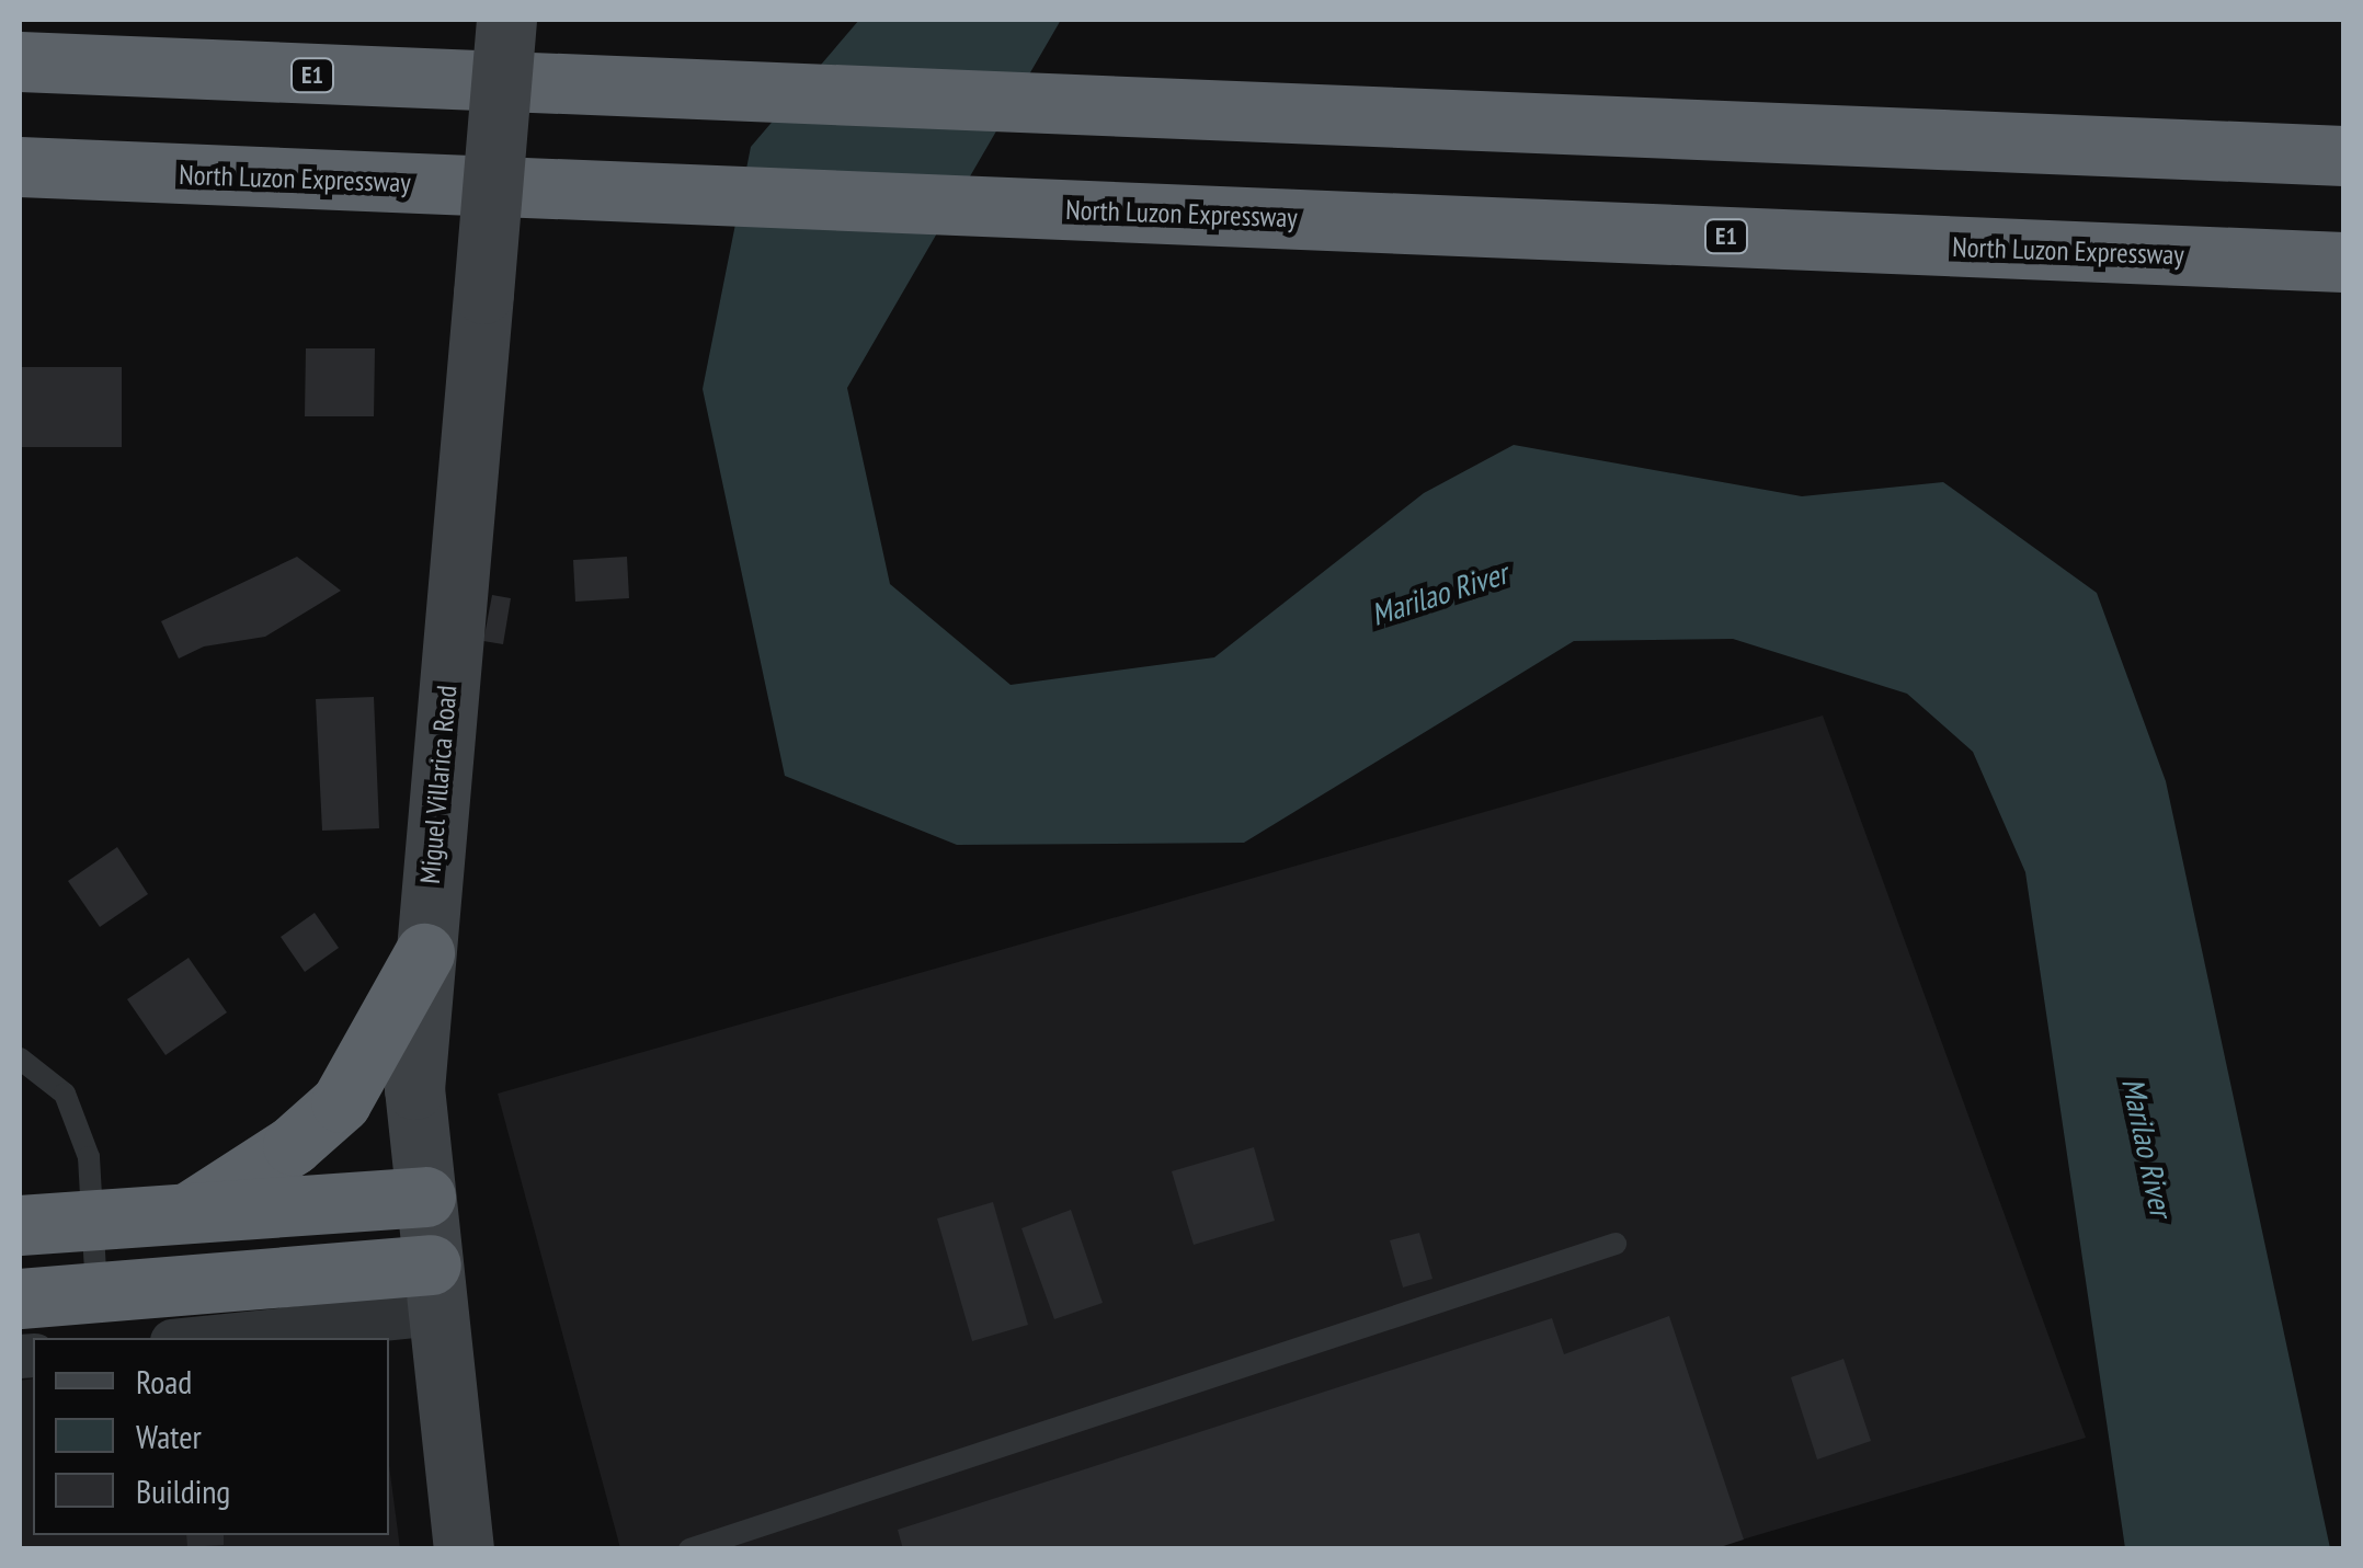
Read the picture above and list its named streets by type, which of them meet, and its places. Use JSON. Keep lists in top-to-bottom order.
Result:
{
  "streets": {
    "highway": ["E1", "North Luzon Expressway"],
    "main road": ["Miguel Villarica Road"]
  },
  "water": ["Marilao River"],
  "legend": ["Road", "Water", "Building"]
}
